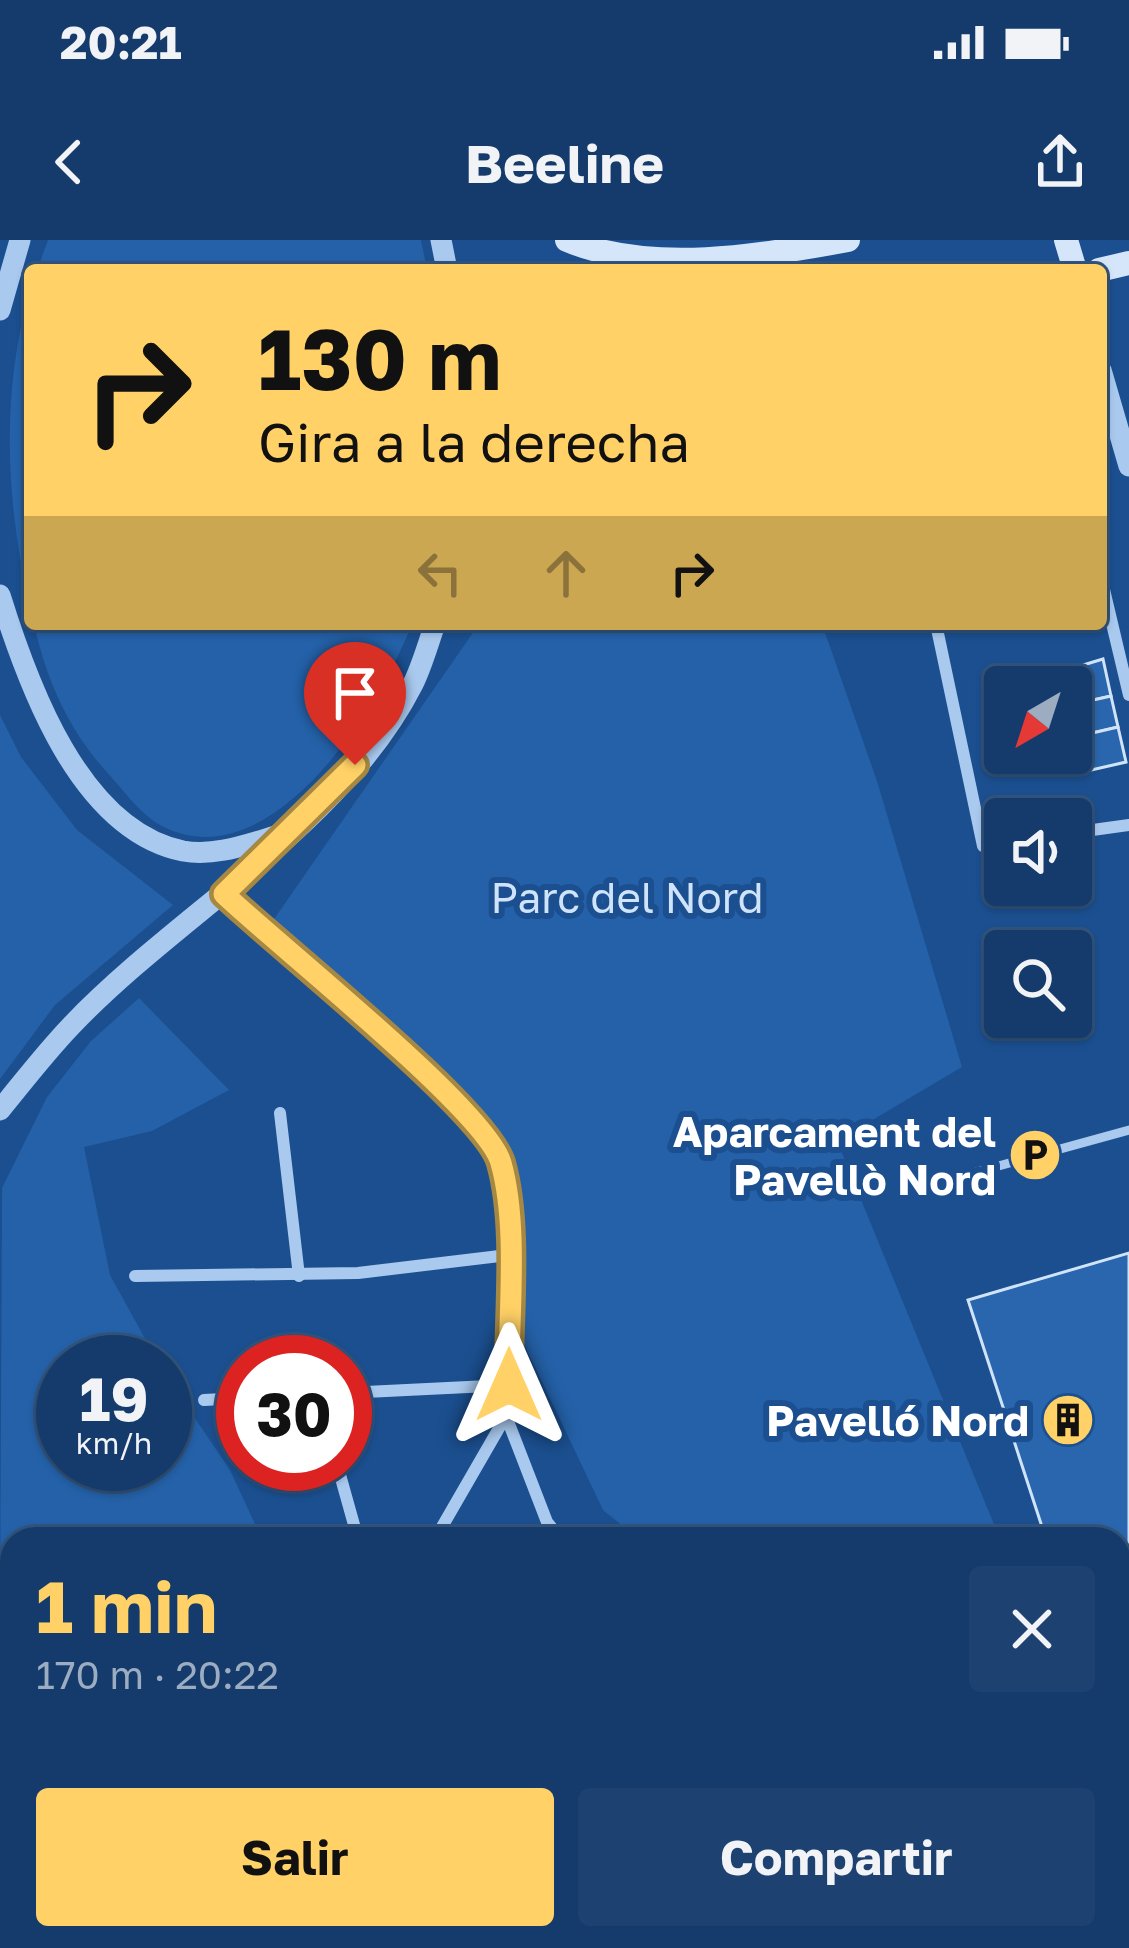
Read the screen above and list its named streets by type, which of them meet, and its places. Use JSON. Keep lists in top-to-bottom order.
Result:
{
  "parks": ["Parc del Nord"],
  "places": {
    "parking": ["Aparcament del Pavellò Nord"],
    "building": ["Pavelló Nord"]
  },
  "north": "bottom left",
  "page": {
    "status": "20:21",
    "header": "Beeline",
    "turn": ["130 m", "Gira a la derecha"],
    "speed": "19 km/h",
    "limit": "30",
    "heading": ["1 min", "170 m · 20:22"],
    "buttons": ["Salir", "Compartir"]
  }
}
